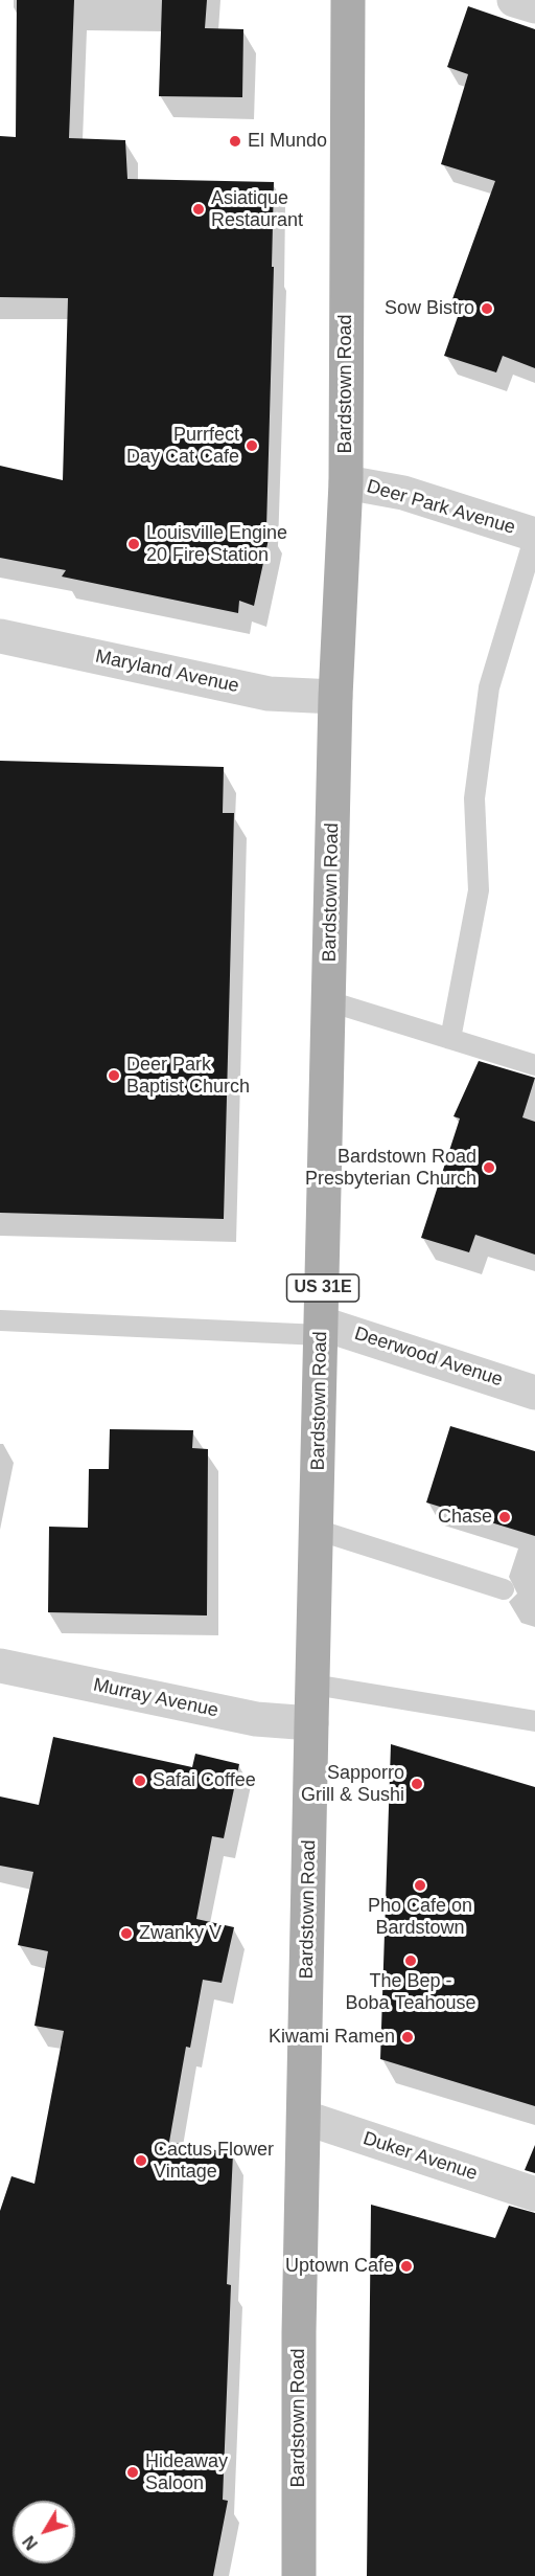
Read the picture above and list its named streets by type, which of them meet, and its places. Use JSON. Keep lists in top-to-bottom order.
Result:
{
  "streets": {
    "main road": ["Bardstown Road", "US 31E"],
    "street": [
      "Deer Park Avenue",
      "Maryland Avenue",
      "Deerwood Avenue",
      "Murray Avenue",
      "Duker Avenue"
    ]
  },
  "crossings": [
    ["Bardstown Road", "Deer Park Avenue"],
    ["Bardstown Road", "Maryland Avenue"],
    ["Bardstown Road", "Deerwood Avenue"],
    ["Bardstown Road", "Murray Avenue"],
    ["Bardstown Road", "Duker Avenue"]
  ],
  "places": [
    "El Mundo",
    "Asiatique Restaurant",
    "Sow Bistro",
    "Purrfect Day Cat Cafe",
    "Louisville Engine 20 Fire Station",
    "Deer Park Baptist Church",
    "Bardstown Road Presbyterian Church",
    "Chase",
    "Safai Coffee",
    "Sapporro Grill & Sushi",
    "Pho Cafe on Bardstown",
    "Zwanky V",
    "The Bep - Boba Teahouse",
    "Kiwami Ramen",
    "Cactus Flower Vintage",
    "Uptown Cafe",
    "Hideaway Saloon"
  ],
  "north": "bottom left"
}
